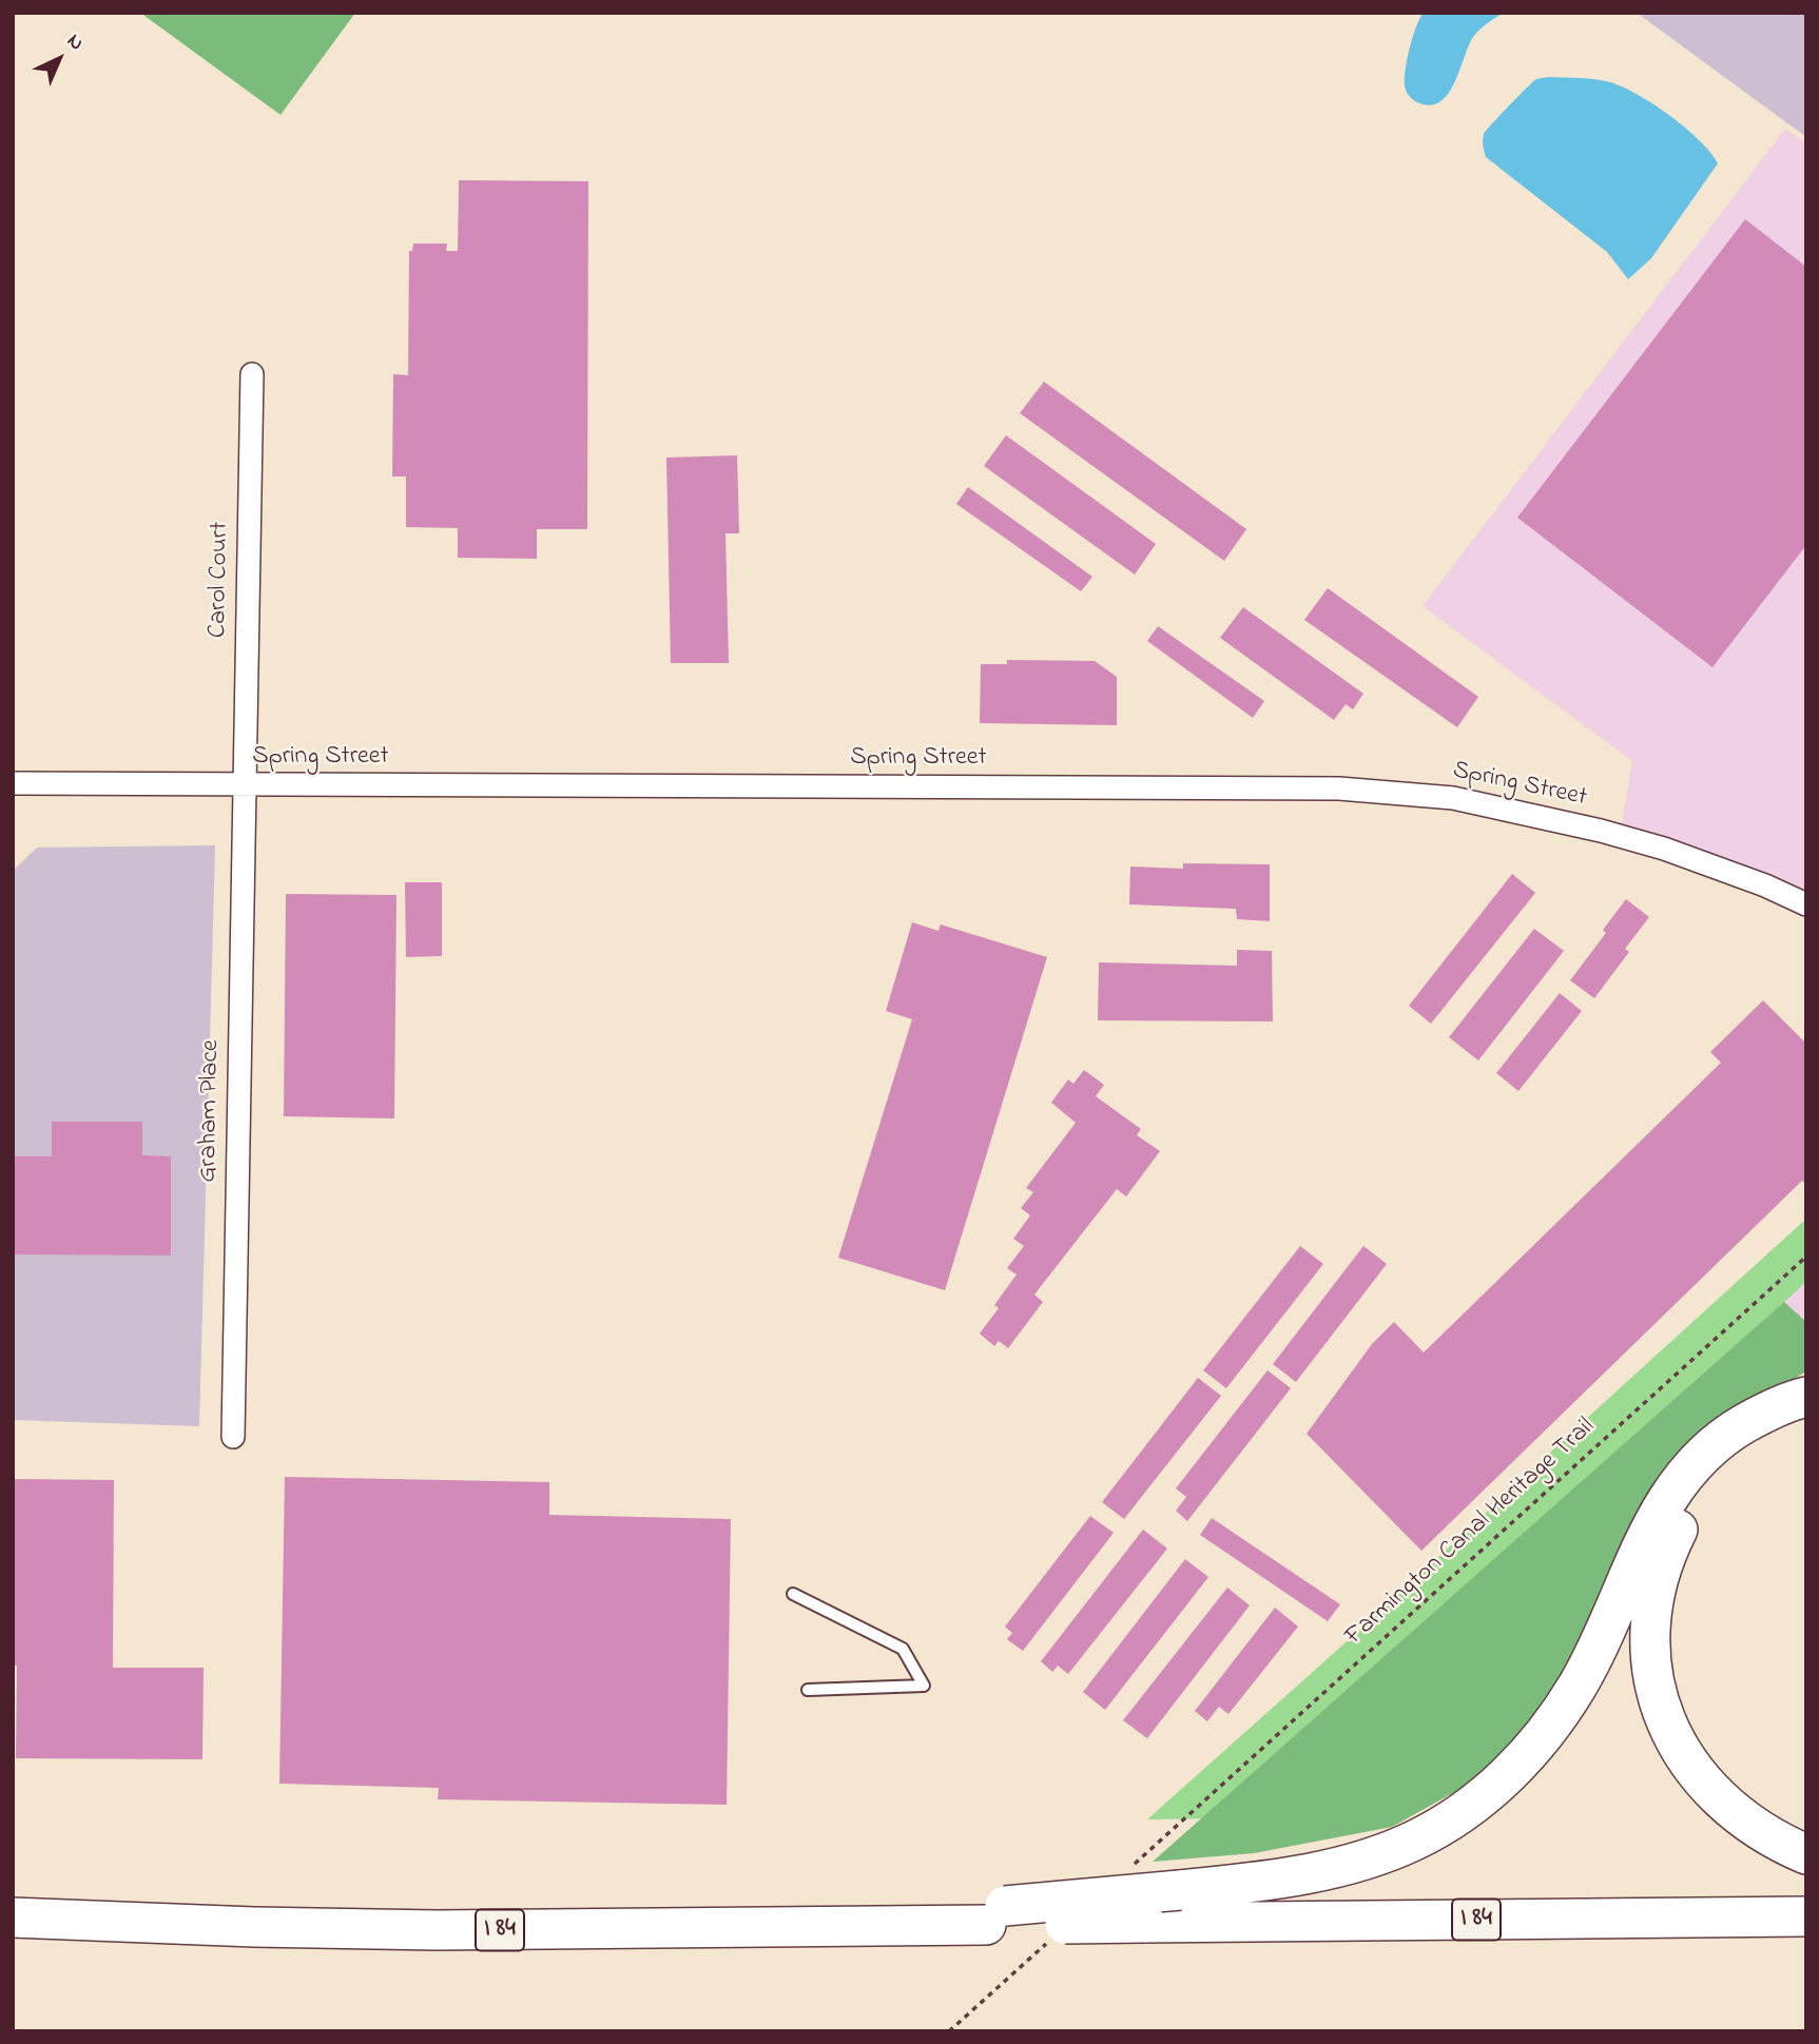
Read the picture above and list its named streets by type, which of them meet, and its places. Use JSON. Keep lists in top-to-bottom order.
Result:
{
  "streets": {
    "highway": ["I 84"],
    "street": ["Carol Court", "Spring Street", "Graham Place"],
    "path": ["Farmington Canal Heritage Trail"]
  },
  "crossings": [
    ["Carol Court", "Spring Street"],
    ["Carol Court", "Graham Place"],
    ["Spring Street", "Graham Place"]
  ],
  "north": "top right"
}
